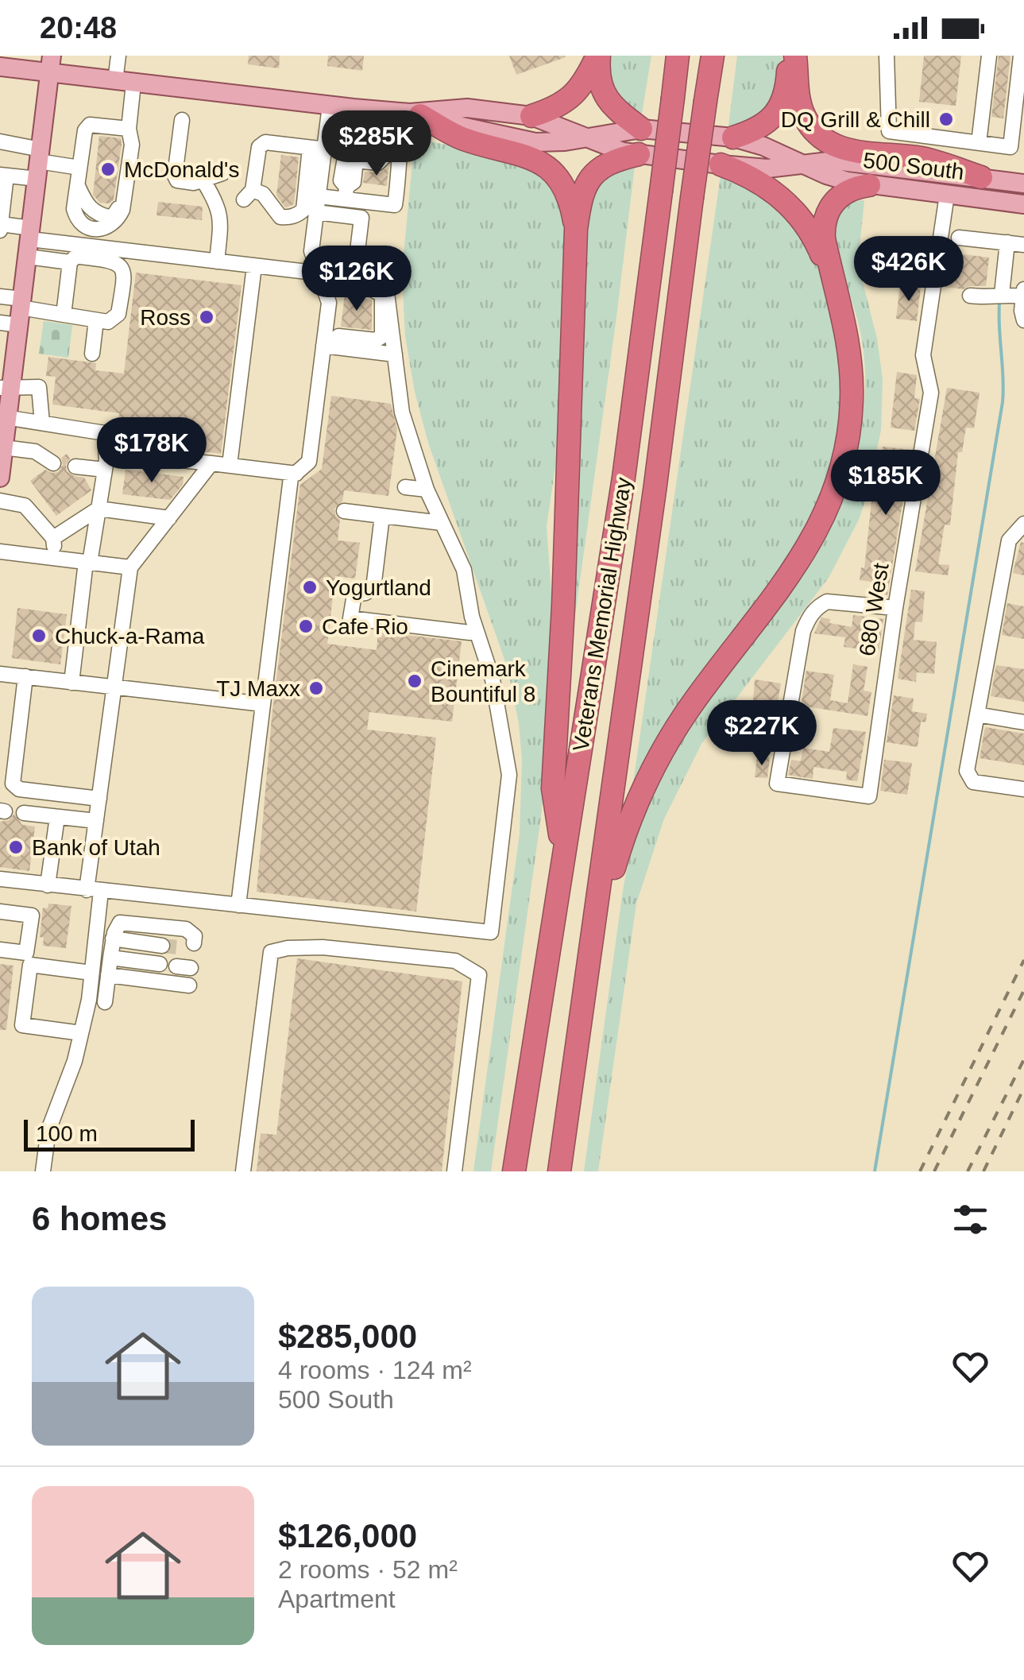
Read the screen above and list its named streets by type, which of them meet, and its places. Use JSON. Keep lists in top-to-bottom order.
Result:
{
  "streets": {
    "highway": ["Veterans Memorial Highway"],
    "main road": ["500 South"],
    "lane": ["680 West"]
  },
  "crossings": [
    ["500 South", "680 West"]
  ],
  "places": [
    "DQ Grill & Chill",
    "McDonald's",
    "Ross",
    "Yogurtland",
    "Cafe Rio",
    "Chuck-a-Rama",
    "Cinemark Bountiful 8",
    "TJ Maxx",
    "Bank of Utah"
  ],
  "scale_bar": "100 m",
  "page": {
    "status": "20:48",
    "price": [
      "$285K",
      "$426K",
      "$126K",
      "$178K",
      "$185K",
      "$227K"
    ],
    "scale": "100 m",
    "heading": "6 homes",
    "list": [
      {
        "name": "$285,000",
        "note": "4 rooms · 124 m² · 500 South"
      },
      {
        "name": "$126,000",
        "note": "2 rooms · 52 m² · Apartment"
      }
    ]
  }
}
